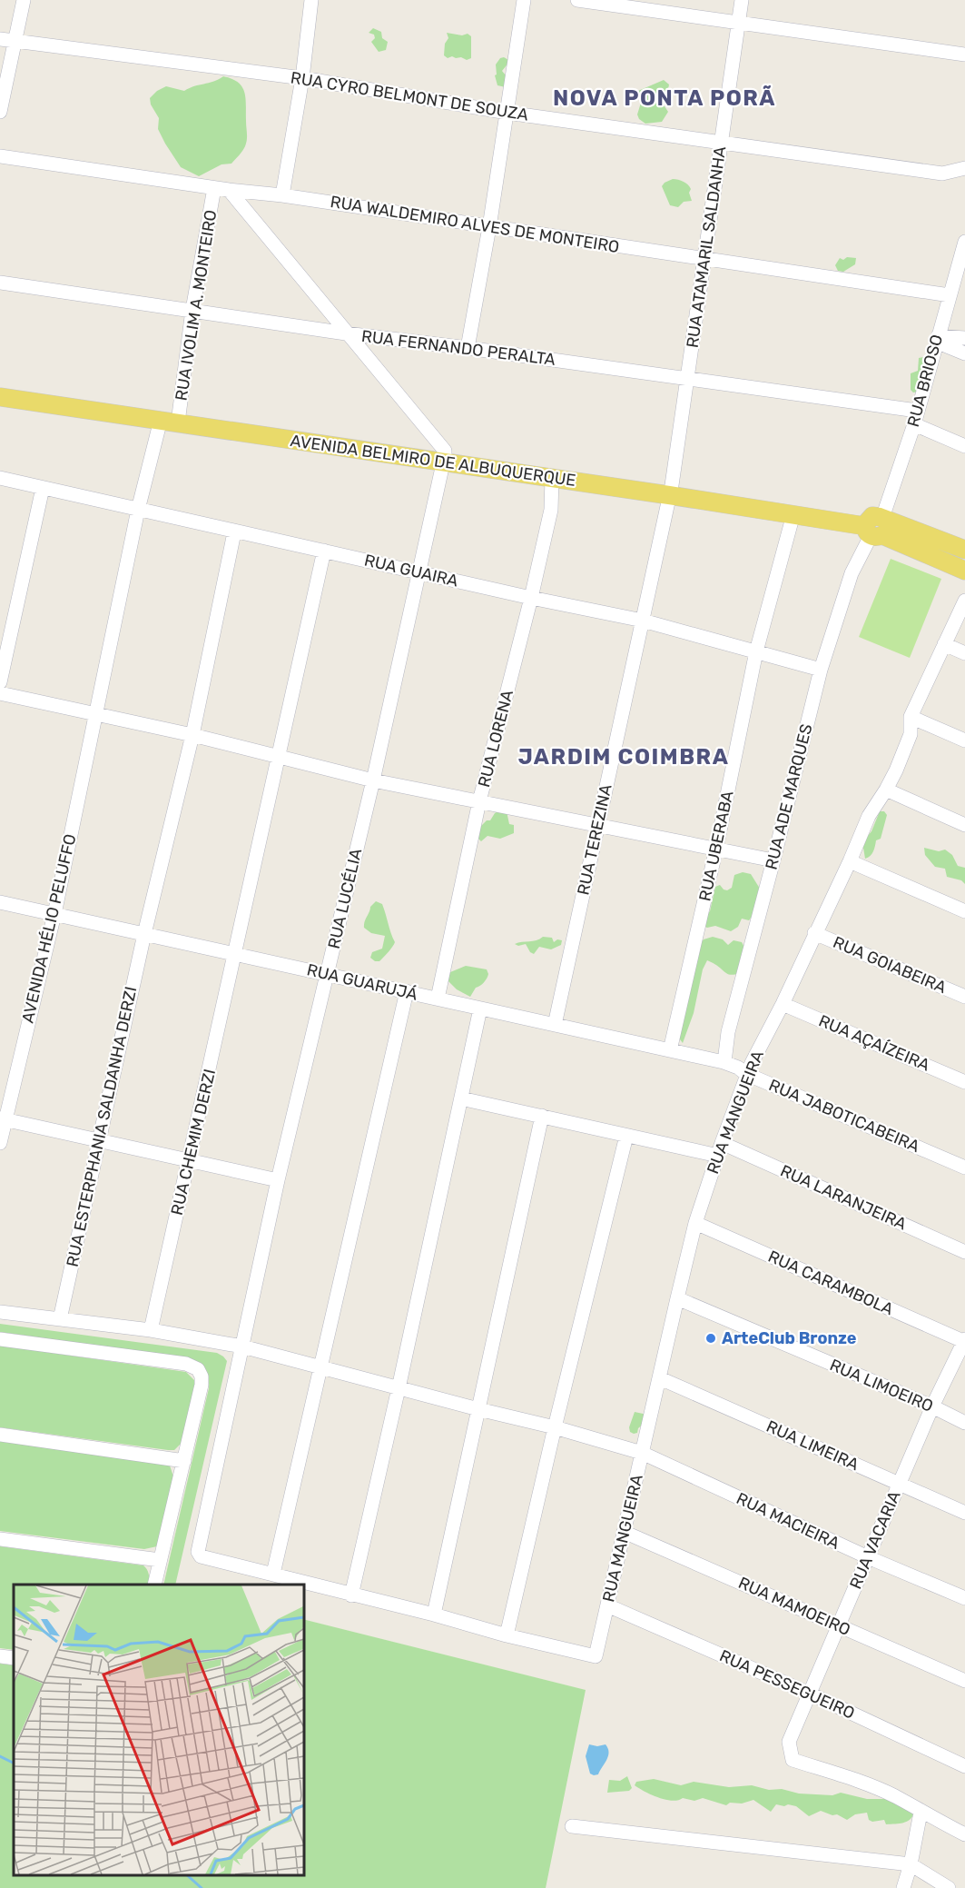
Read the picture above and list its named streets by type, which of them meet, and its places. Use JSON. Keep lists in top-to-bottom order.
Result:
{
  "streets": {
    "main road": ["AVENIDA BELMIRO DE ALBUQUERQUE"],
    "street": [
      "RUA CYRO BELMONT DE SOUZA",
      "RUA WALDEMIRO ALVES DE MONTEIRO",
      "RUA ATAMARIL SALDANHA",
      "RUA IVOLIM A. MONTEIRO",
      "RUA FERNANDO PERALTA",
      "RUA BRIOSO",
      "RUA GUAIRA",
      "RUA LORENA",
      "RUA ADE MARQUES",
      "RUA TEREZINA",
      "RUA UBERABA",
      "RUA LUCÉLIA",
      "AVENIDA HÉLIO PELUFFO",
      "RUA GOIABEIRA",
      "RUA GUARUJÁ",
      "RUA AÇAÍZEIRA",
      "RUA MANGUEIRA",
      "RUA JABOTICABEIRA",
      "RUA ESTERPHANIA SALDANHA DERZI",
      "RUA CHEMIM DERZI",
      "RUA LARANJEIRA",
      "RUA CARAMBOLA",
      "RUA LIMOEIRO",
      "RUA LIMEIRA",
      "RUA MACIEIRA",
      "RUA VACARIA",
      "RUA MAMOEIRO",
      "RUA PESSEGUEIRO"
    ]
  },
  "crossings": [
    ["RUA CYRO BELMONT DE SOUZA", "RUA ATAMARIL SALDANHA"],
    ["RUA WALDEMIRO ALVES DE MONTEIRO", "RUA ATAMARIL SALDANHA"],
    ["RUA WALDEMIRO ALVES DE MONTEIRO", "RUA IVOLIM A. MONTEIRO"],
    ["RUA WALDEMIRO ALVES DE MONTEIRO", "RUA BRIOSO"],
    ["RUA ATAMARIL SALDANHA", "RUA FERNANDO PERALTA"],
    ["RUA ATAMARIL SALDANHA", "AVENIDA BELMIRO DE ALBUQUERQUE"],
    ["RUA ATAMARIL SALDANHA", "RUA TEREZINA"],
    ["RUA IVOLIM A. MONTEIRO", "RUA FERNANDO PERALTA"],
    ["RUA IVOLIM A. MONTEIRO", "AVENIDA BELMIRO DE ALBUQUERQUE"],
    ["RUA IVOLIM A. MONTEIRO", "RUA GUAIRA"],
    ["RUA IVOLIM A. MONTEIRO", "AVENIDA HÉLIO PELUFFO"],
    ["RUA FERNANDO PERALTA", "RUA BRIOSO"],
    ["RUA BRIOSO", "AVENIDA BELMIRO DE ALBUQUERQUE"],
    ["RUA BRIOSO", "RUA ADE MARQUES"],
    ["AVENIDA BELMIRO DE ALBUQUERQUE", "RUA LORENA"],
    ["AVENIDA BELMIRO DE ALBUQUERQUE", "RUA ADE MARQUES"],
    ["AVENIDA BELMIRO DE ALBUQUERQUE", "RUA TEREZINA"],
    ["AVENIDA BELMIRO DE ALBUQUERQUE", "RUA UBERABA"],
    ["AVENIDA BELMIRO DE ALBUQUERQUE", "RUA LUCÉLIA"],
    ["RUA GUAIRA", "RUA LORENA"],
    ["RUA GUAIRA", "RUA ADE MARQUES"],
    ["RUA GUAIRA", "RUA TEREZINA"],
    ["RUA GUAIRA", "RUA UBERABA"],
    ["RUA GUAIRA", "RUA LUCÉLIA"],
    ["RUA GUAIRA", "AVENIDA HÉLIO PELUFFO"],
    ["RUA GUAIRA", "RUA ESTERPHANIA SALDANHA DERZI"],
    ["RUA GUAIRA", "RUA CHEMIM DERZI"],
    ["RUA LORENA", "RUA GUARUJÁ"],
    ["RUA ADE MARQUES", "RUA GUARUJÁ"],
    ["RUA ADE MARQUES", "RUA JABOTICABEIRA"],
    ["RUA TEREZINA", "RUA GUARUJÁ"],
    ["RUA UBERABA", "RUA GUARUJÁ"],
    ["RUA LUCÉLIA", "RUA GUARUJÁ"],
    ["RUA LUCÉLIA", "RUA MACIEIRA"],
    ["AVENIDA HÉLIO PELUFFO", "RUA GUARUJÁ"],
    ["RUA GOIABEIRA", "RUA MANGUEIRA"],
    ["RUA GUARUJÁ", "RUA JABOTICABEIRA"],
    ["RUA GUARUJÁ", "RUA ESTERPHANIA SALDANHA DERZI"],
    ["RUA GUARUJÁ", "RUA CHEMIM DERZI"],
    ["RUA AÇAÍZEIRA", "RUA MANGUEIRA"],
    ["RUA MANGUEIRA", "RUA JABOTICABEIRA"],
    ["RUA MANGUEIRA", "RUA LARANJEIRA"],
    ["RUA MANGUEIRA", "RUA CARAMBOLA"],
    ["RUA MANGUEIRA", "RUA LIMOEIRO"],
    ["RUA MANGUEIRA", "RUA LIMEIRA"],
    ["RUA MANGUEIRA", "RUA MACIEIRA"],
    ["RUA MANGUEIRA", "RUA MAMOEIRO"],
    ["RUA MANGUEIRA", "RUA PESSEGUEIRO"],
    ["RUA ESTERPHANIA SALDANHA DERZI", "RUA MACIEIRA"],
    ["RUA CHEMIM DERZI", "RUA MACIEIRA"],
    ["RUA CARAMBOLA", "RUA VACARIA"],
    ["RUA LIMOEIRO", "RUA VACARIA"],
    ["RUA LIMEIRA", "RUA VACARIA"],
    ["RUA MACIEIRA", "RUA VACARIA"],
    ["RUA VACARIA", "RUA MAMOEIRO"],
    ["RUA VACARIA", "RUA PESSEGUEIRO"]
  ],
  "districts": ["NOVA PONTA PORÃ", "JARDIM COIMBRA"],
  "places": ["ArteClub Bronze"]
}
